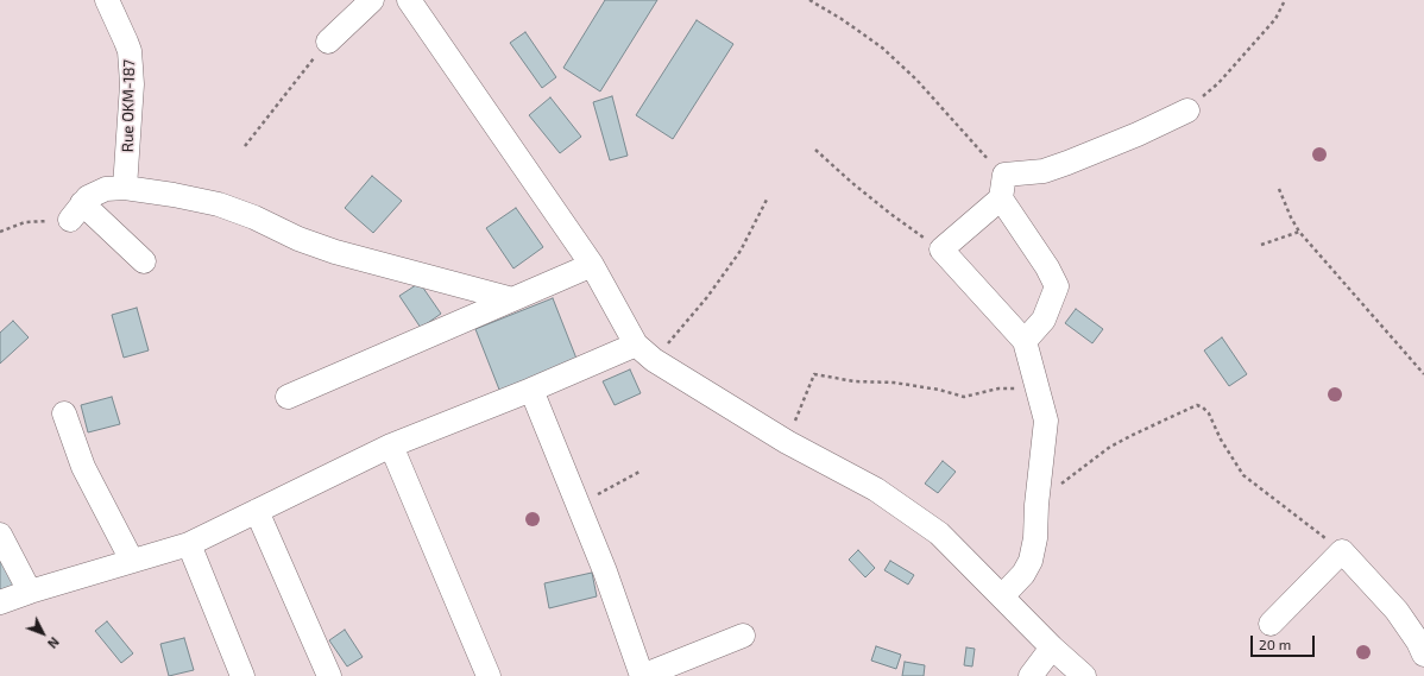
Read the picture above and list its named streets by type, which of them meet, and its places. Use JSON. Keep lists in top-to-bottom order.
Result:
{
  "streets": {
    "street": ["Rue OKM-187"]
  },
  "scale_bar": "20 m",
  "north": "bottom right"
}
